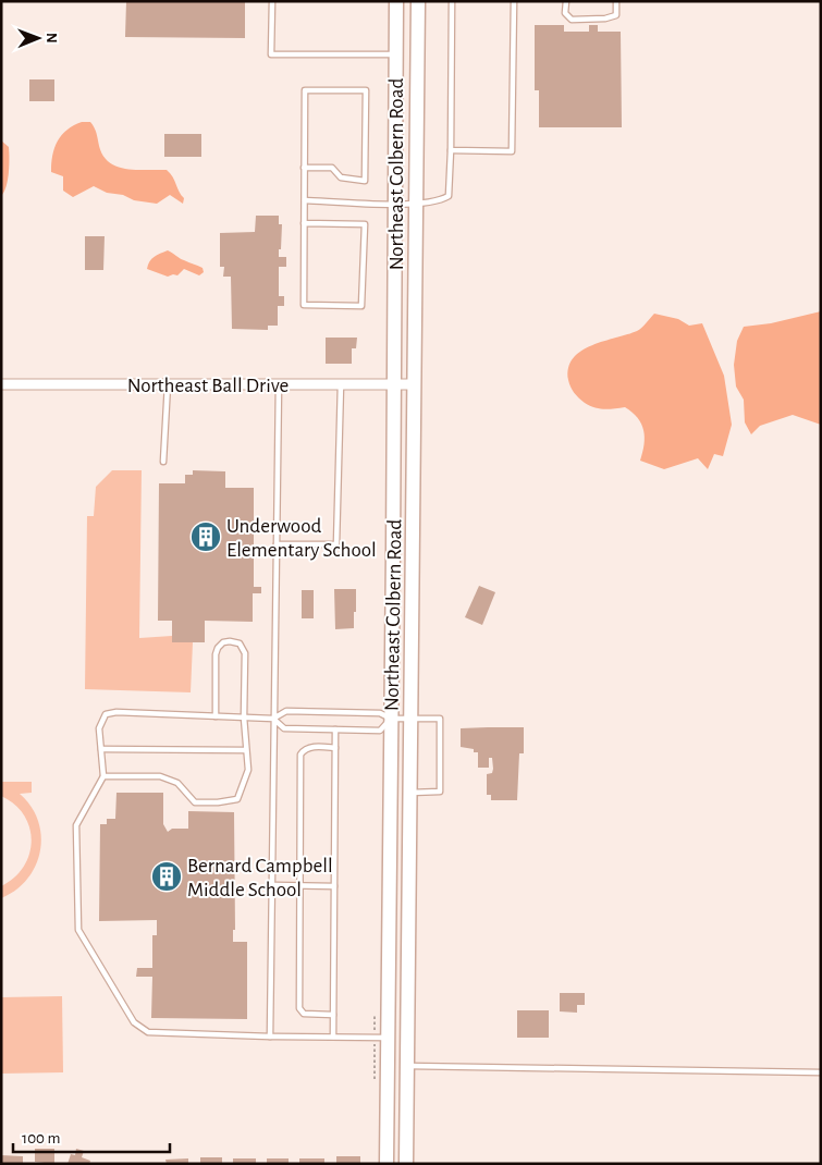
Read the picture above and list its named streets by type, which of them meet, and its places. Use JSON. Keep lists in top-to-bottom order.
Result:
{
  "streets": {
    "main road": ["Northeast Colbern Road"],
    "street": ["Northeast Ball Drive"]
  },
  "crossings": [
    ["Northeast Colbern Road", "Northeast Ball Drive"]
  ],
  "places": {
    "building": ["Underwood Elementary School", "Bernard Campbell Middle School"]
  },
  "scale_bar": "100 m",
  "north": "right"
}
